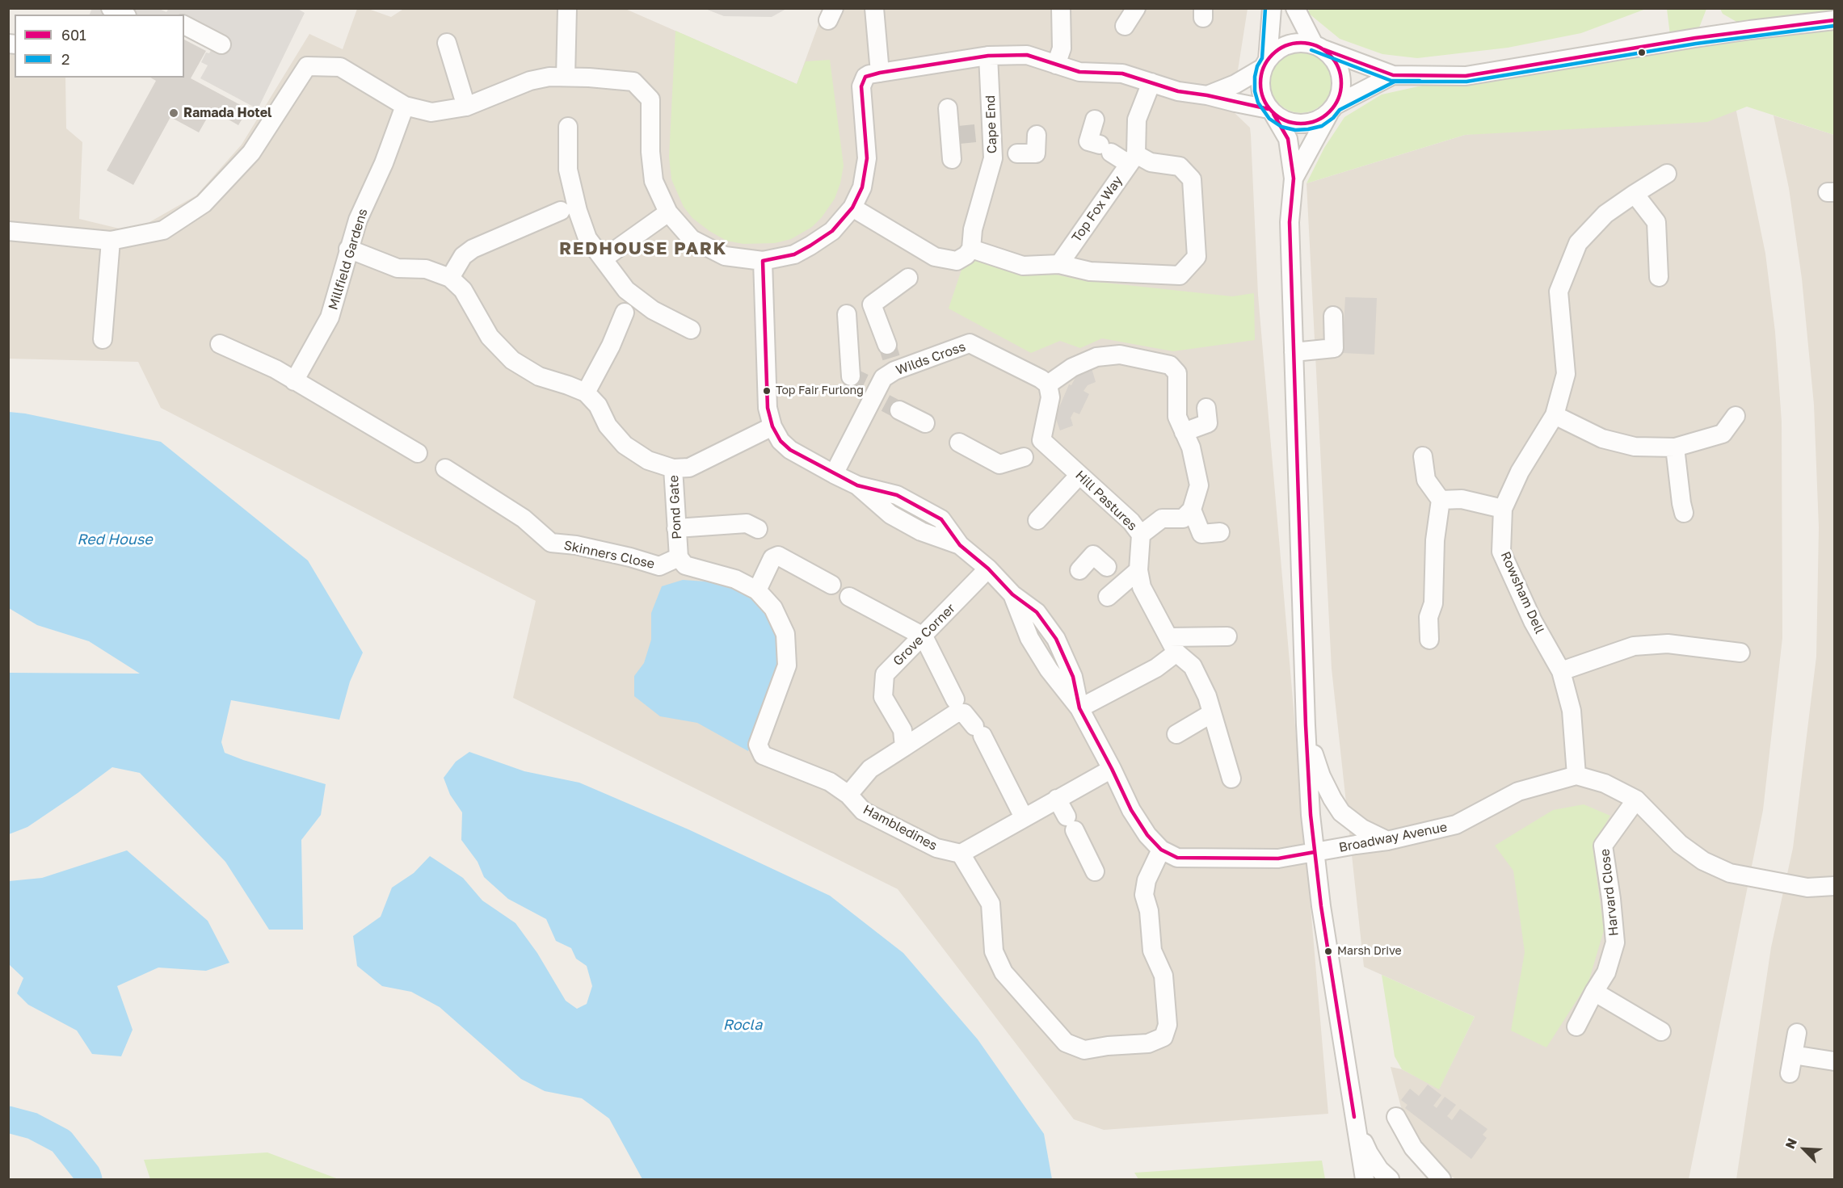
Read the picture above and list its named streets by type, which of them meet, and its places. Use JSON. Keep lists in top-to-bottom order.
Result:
{
  "streets": {
    "street": [
      "Cape End",
      "Top Fox Way",
      "Millfield Gardens",
      "Wilds Cross",
      "Hill Pastures",
      "Pond Gate",
      "Skinners Close",
      "Rowsham Dell",
      "Grove Corner",
      "Hambledines",
      "Broadway Avenue",
      "Harvard Close"
    ]
  },
  "crossings": [
    ["Pond Gate", "Skinners Close"],
    ["Pond Gate", "Hambledines"],
    ["Skinners Close", "Hambledines"],
    ["Rowsham Dell", "Broadway Avenue"]
  ],
  "districts": ["REDHOUSE PARK"],
  "water": ["Red House", "Rocla"],
  "places": ["Ramada Hotel", "Top Fair Furlong", "Marsh Drive"],
  "lines": ["transit line 2", "transit line 601"],
  "legend": ["601", "2"],
  "north": "top left"
}
